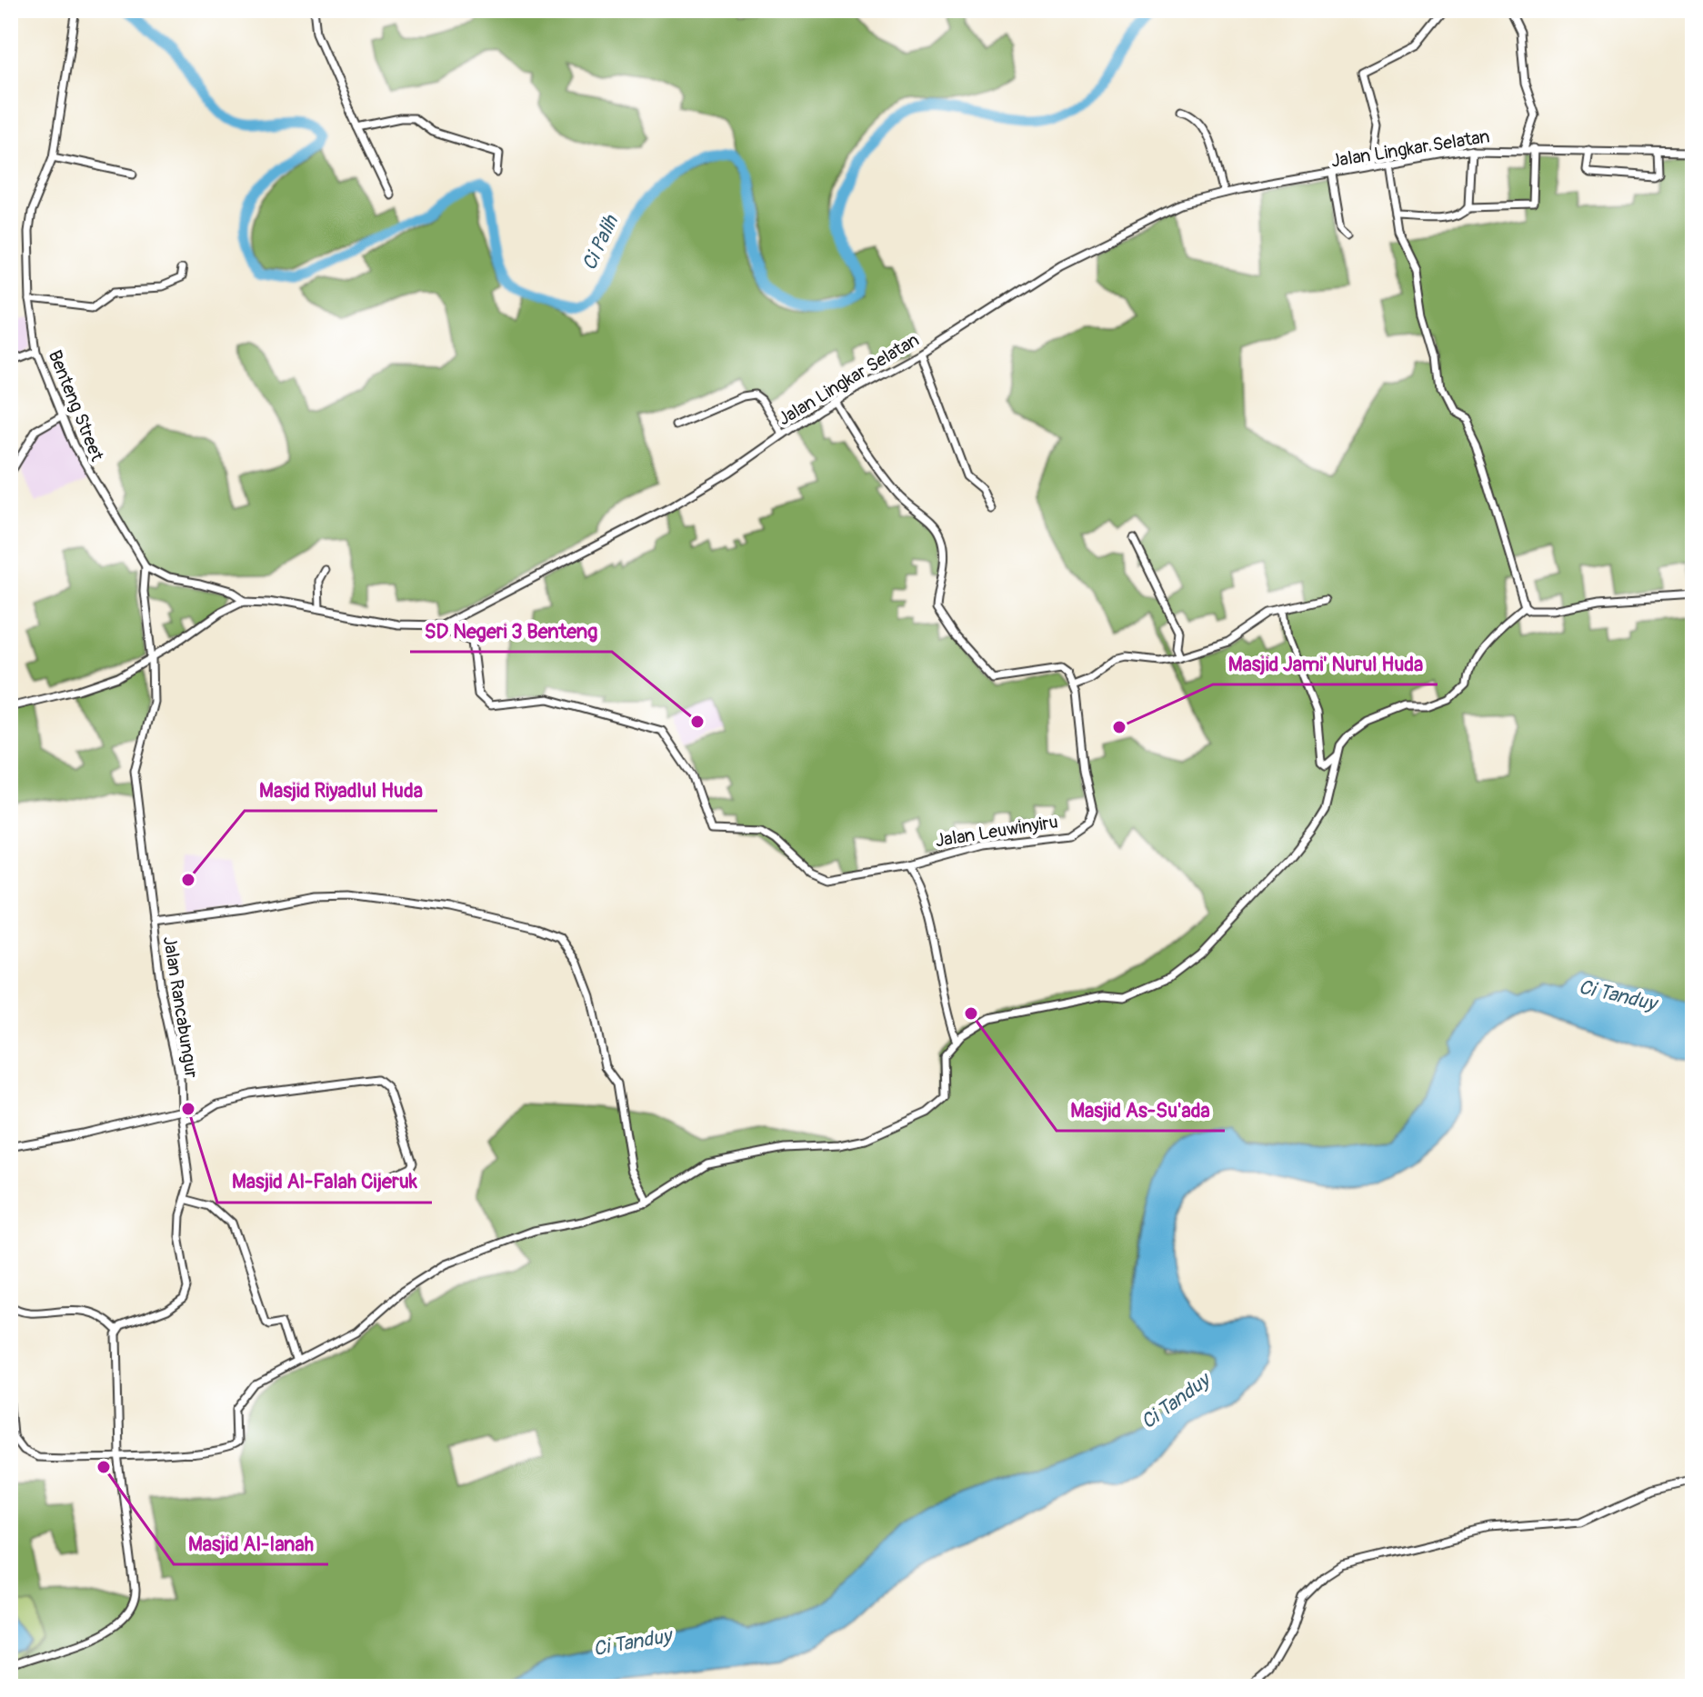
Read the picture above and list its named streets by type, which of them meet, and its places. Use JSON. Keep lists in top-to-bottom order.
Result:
{
  "streets": {
    "street": [
      "Jalan Lingkar Selatan",
      "Benteng Street",
      "Jalan Leuwinyiru",
      "Jalan Rancabungur"
    ]
  },
  "crossings": [
    ["Benteng Street", "Jalan Rancabungur"]
  ],
  "water": ["Ci Palih", "Ci Tanduy"],
  "places": [
    "SD Negeri 3 Benteng",
    "Masjid Jami' Nurul Huda",
    "Masjid Riyadlul Huda",
    "Masjid As-Su'ada",
    "Masjid Al-Falah Cijeruk",
    "Masjid Al-Ianah"
  ]
}
